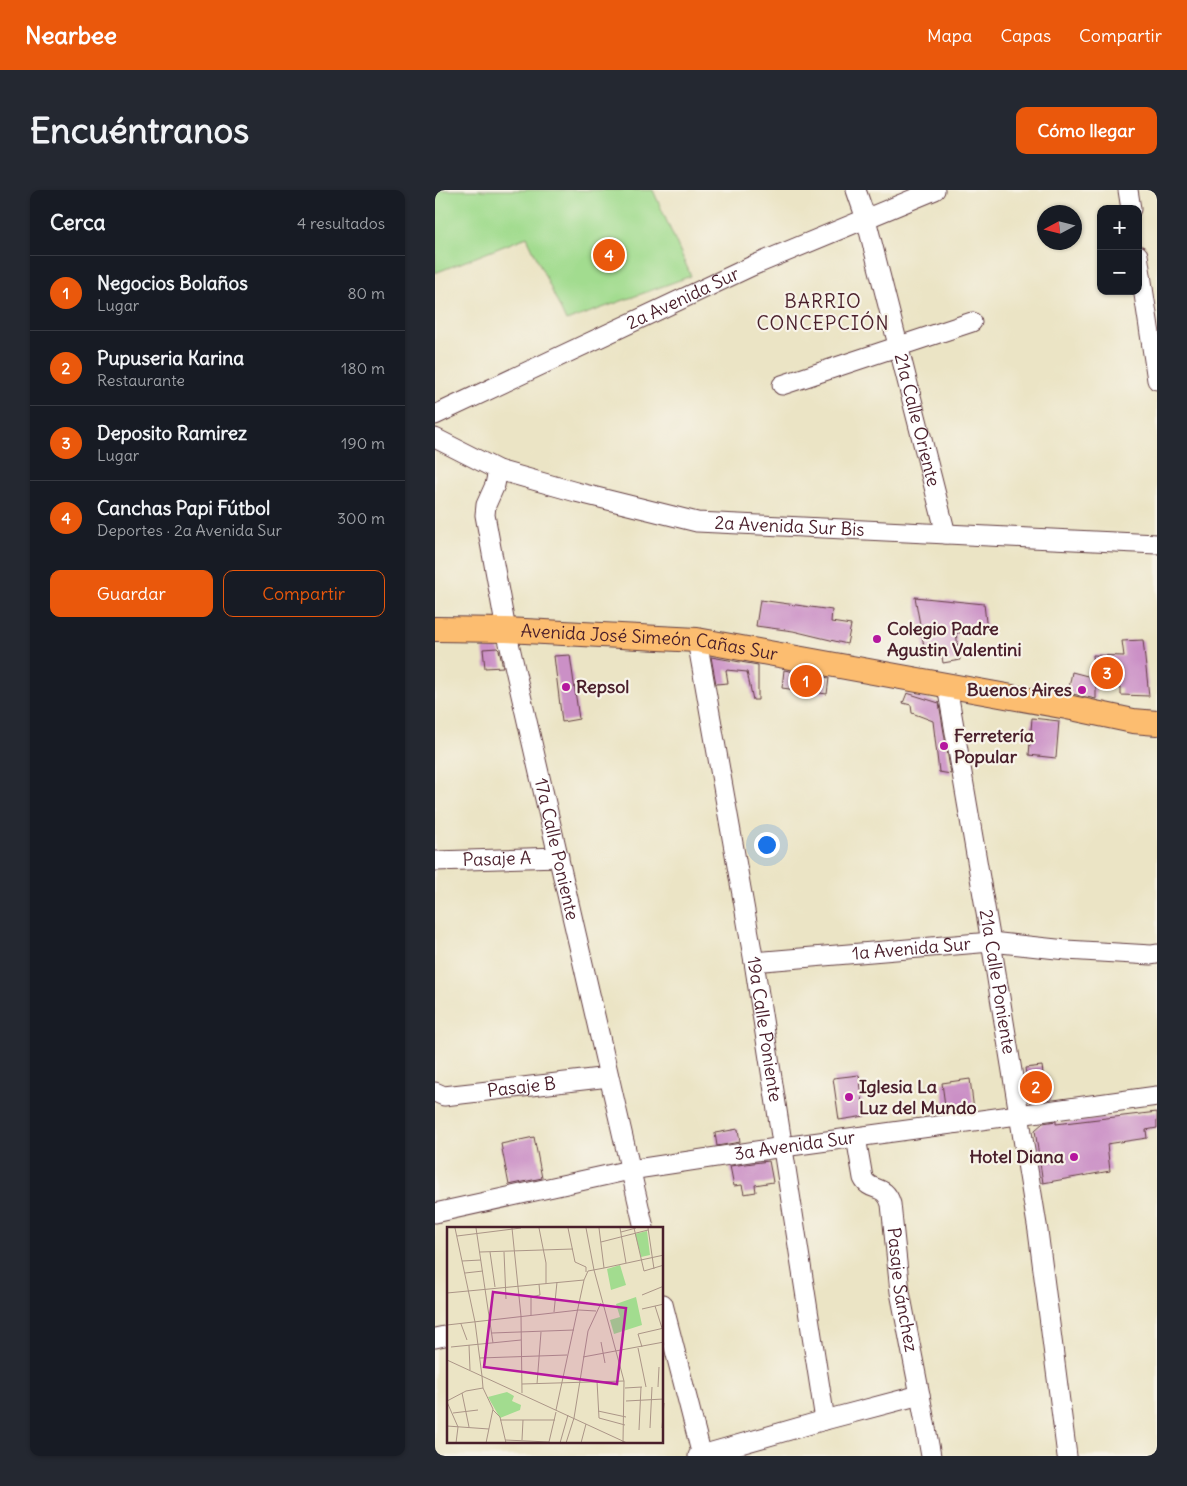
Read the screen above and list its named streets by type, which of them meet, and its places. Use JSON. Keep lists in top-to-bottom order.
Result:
{
  "streets": {
    "main road": ["Avenida José Simeón Cañas Sur"],
    "street": [
      "2a Avenida Sur",
      "21a Calle Oriente",
      "2a Avenida Sur Bis",
      "17a Calle Poniente",
      "Pasaje A",
      "1a Avenida Sur",
      "21a Calle Poniente",
      "19a Calle Poniente",
      "Pasaje B",
      "3a Avenida Sur",
      "Pasaje Sánchez"
    ]
  },
  "crossings": [
    ["2a Avenida Sur", "21a Calle Oriente"],
    ["21a Calle Oriente", "2a Avenida Sur Bis"],
    ["2a Avenida Sur Bis", "17a Calle Poniente"],
    ["Avenida José Simeón Cañas Sur", "17a Calle Poniente"],
    ["Avenida José Simeón Cañas Sur", "21a Calle Poniente"],
    ["Avenida José Simeón Cañas Sur", "19a Calle Poniente"],
    ["17a Calle Poniente", "Pasaje A"],
    ["17a Calle Poniente", "Pasaje B"],
    ["17a Calle Poniente", "3a Avenida Sur"],
    ["1a Avenida Sur", "21a Calle Poniente"],
    ["1a Avenida Sur", "19a Calle Poniente"],
    ["21a Calle Poniente", "3a Avenida Sur"],
    ["19a Calle Poniente", "3a Avenida Sur"],
    ["3a Avenida Sur", "Pasaje Sánchez"]
  ],
  "districts": ["BARRIO CONCEPCIÓN"],
  "places": [
    "Colegio Padre Agustin Valentini",
    "Repsol",
    "Buenos Aires",
    "Ferretería Popular",
    "Iglesia La Luz del Mundo",
    "Hotel Diana"
  ],
  "north": "left",
  "page": {
    "header": "Nearbee",
    "nav": ["Mapa", "Capas", "Compartir"],
    "buttons": [
      "Cómo llegar",
      ["Guardar", "Compartir"]
    ],
    "title": "Encuéntranos",
    "heading": ["Cerca", "4 resultados"],
    "map_buttons": ["+", "−"],
    "pins": [
      "4",
      "3",
      "1",
      "2"
    ],
    "list": [
      {
        "mark": "1",
        "name": "Negocios Bolaños",
        "note": "Lugar",
        "value": "80 m"
      },
      {
        "mark": "2",
        "name": "Pupuseria Karina",
        "note": "Restaurante",
        "value": "180 m"
      },
      {
        "mark": "3",
        "name": "Deposito Ramirez",
        "note": "Lugar",
        "value": "190 m"
      },
      {
        "mark": "4",
        "name": "Canchas Papi Fútbol",
        "note": "Deportes · 2a Avenida Sur",
        "value": "300 m"
      }
    ]
  }
}
